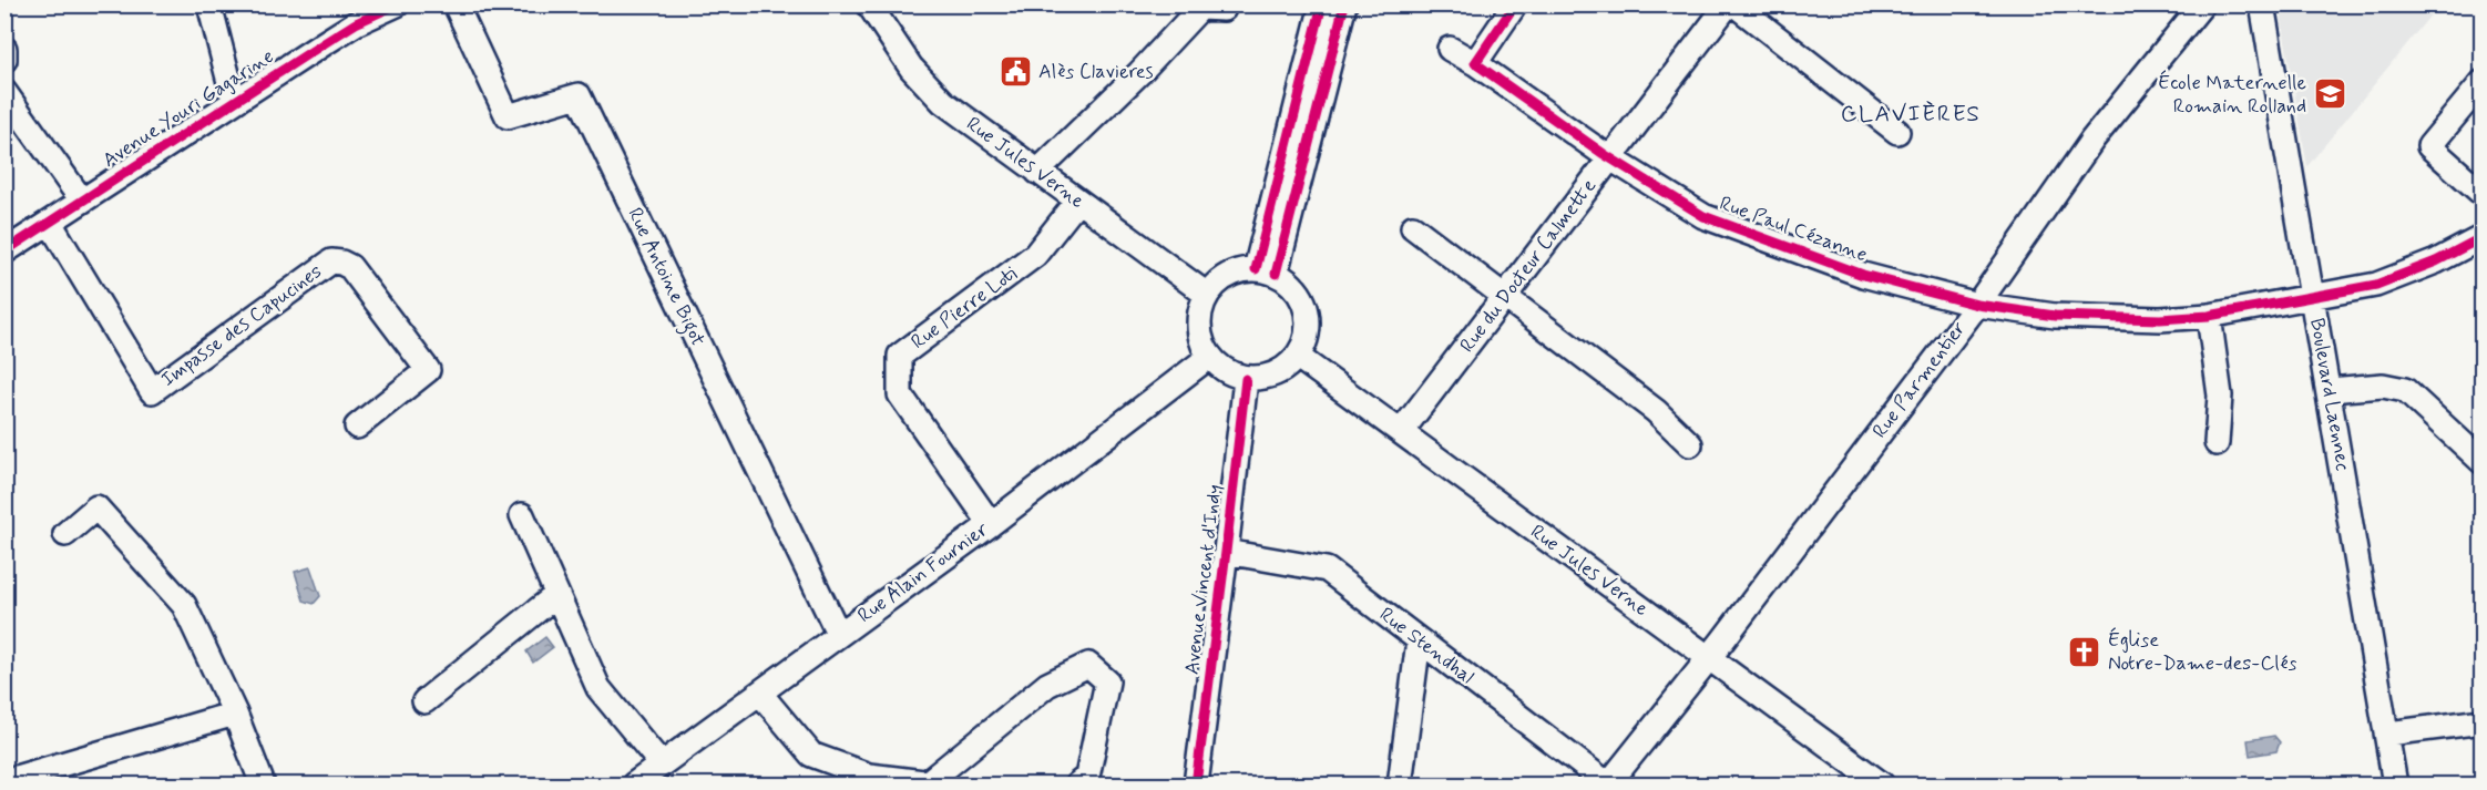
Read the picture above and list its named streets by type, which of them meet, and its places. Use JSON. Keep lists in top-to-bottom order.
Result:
{
  "streets": {
    "street": [
      "Avenue Youri Gagarine",
      "Rue Jules Verne",
      "Rue Paul Cézanne",
      "Rue du Docteur Calmette",
      "Rue Antoine Bigot",
      "Rue Pierre Loti",
      "Impasse des Capucines",
      "Rue Parmentier",
      "Boulevard Laennec",
      "Rue Alain Fournier",
      "Avenue Vincent d'Indy",
      "Rue Stendhal"
    ]
  },
  "crossings": [
    ["Avenue Youri Gagarine", "Impasse des Capucines"],
    ["Rue Jules Verne", "Rue du Docteur Calmette"],
    ["Rue Jules Verne", "Rue Pierre Loti"],
    ["Rue Jules Verne", "Rue Parmentier"],
    ["Rue Jules Verne", "Rue Alain Fournier"],
    ["Rue Jules Verne", "Avenue Vincent d'Indy"],
    ["Rue Jules Verne", "Rue Stendhal"],
    ["Rue Paul Cézanne", "Rue du Docteur Calmette"],
    ["Rue Paul Cézanne", "Rue Parmentier"],
    ["Rue Paul Cézanne", "Boulevard Laennec"],
    ["Rue Antoine Bigot", "Rue Alain Fournier"],
    ["Rue Pierre Loti", "Rue Alain Fournier"],
    ["Rue Parmentier", "Rue Stendhal"],
    ["Rue Alain Fournier", "Avenue Vincent d'Indy"],
    ["Avenue Vincent d'Indy", "Rue Stendhal"]
  ],
  "districts": ["CLAVIÈRES"],
  "places": {
    "public building": ["Alès Clavieres"],
    "school or university": ["École Maternelle Romain Rolland"],
    "church": ["Église Notre-Dame-des-Clés"]
  }
}
